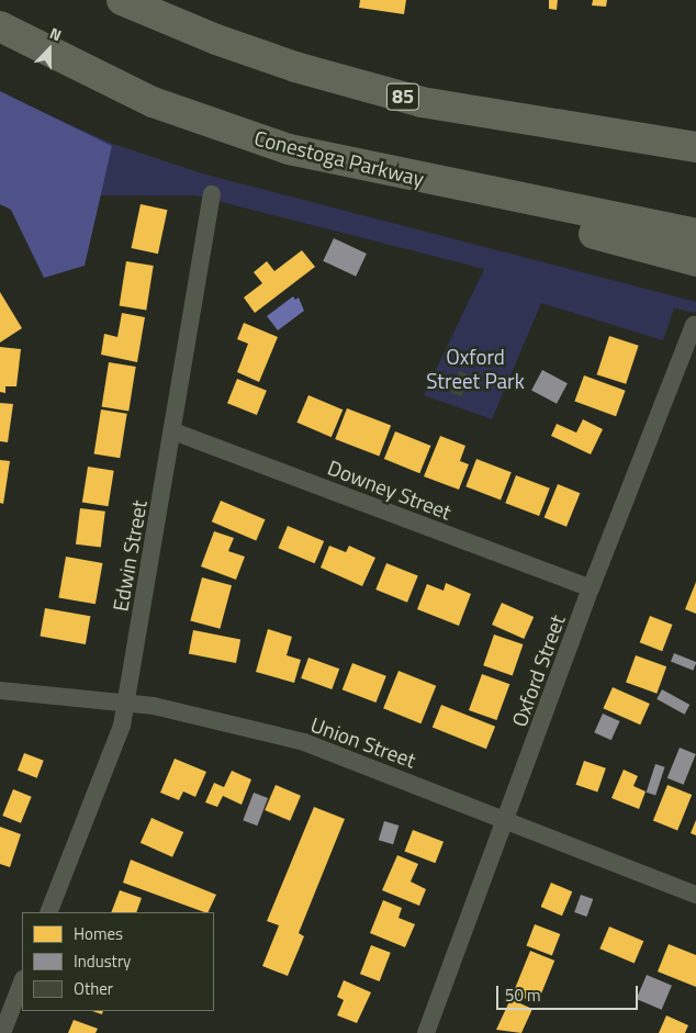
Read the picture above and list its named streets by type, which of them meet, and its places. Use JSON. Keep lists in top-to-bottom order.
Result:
{
  "streets": {
    "highway": ["85", "Conestoga Parkway"],
    "street": [
      "Downey Street",
      "Edwin Street",
      "Oxford Street",
      "Union Street"
    ]
  },
  "crossings": [
    ["Downey Street", "Edwin Street"],
    ["Downey Street", "Oxford Street"],
    ["Edwin Street", "Union Street"],
    ["Oxford Street", "Union Street"]
  ],
  "parks": ["Oxford Street Park"],
  "legend": ["Homes", "Industry", "Other"],
  "scale_bar": "50 m",
  "north": "top"
}
